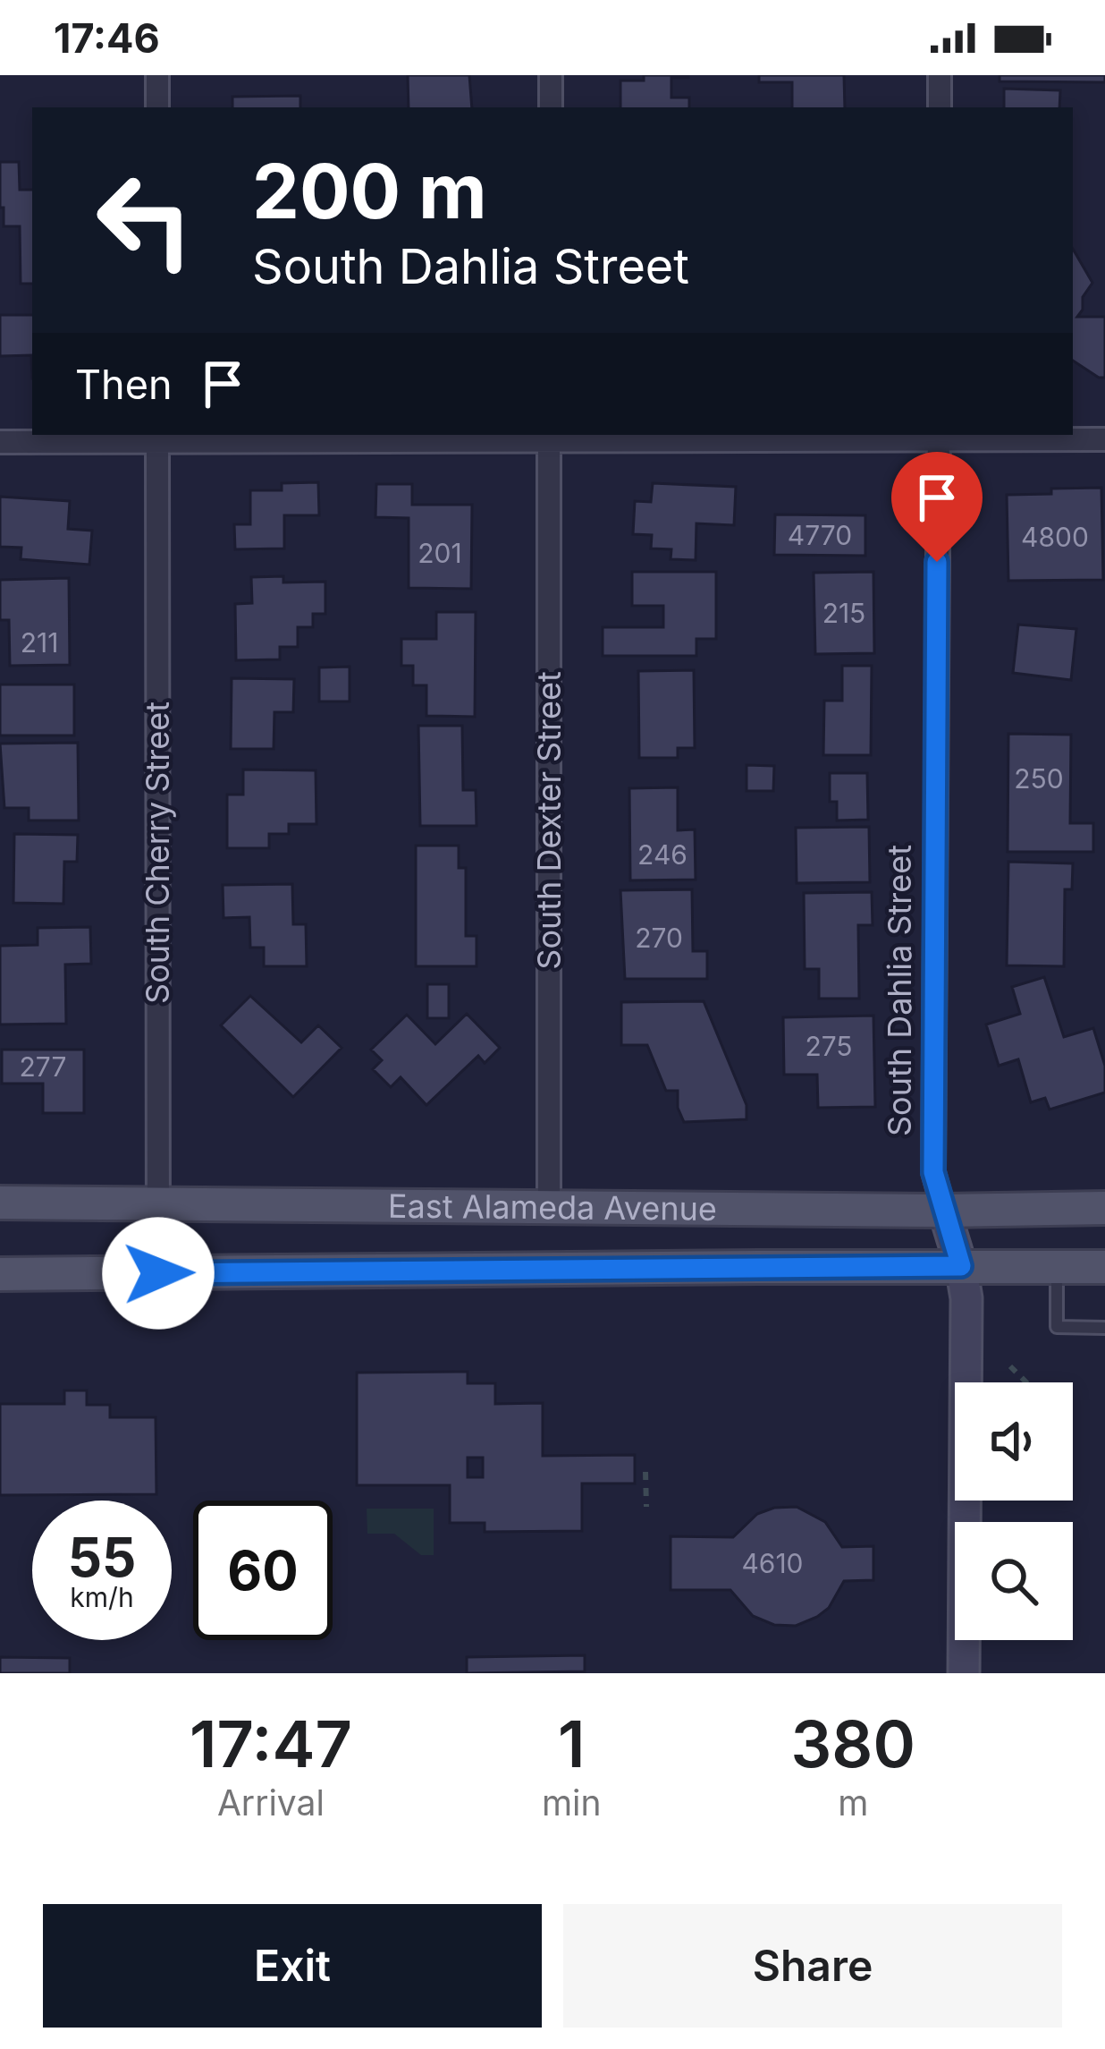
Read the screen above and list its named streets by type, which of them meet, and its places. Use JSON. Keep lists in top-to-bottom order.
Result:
{
  "streets": {
    "main road": ["East Alameda Avenue"],
    "street": ["South Dexter Street", "South Cherry Street", "South Dahlia Street"]
  },
  "crossings": [
    ["South Dexter Street", "East Alameda Avenue"],
    ["South Cherry Street", "East Alameda Avenue"],
    ["South Dahlia Street", "East Alameda Avenue"]
  ],
  "house_numbers": [
    "4770",
    "4800",
    "201",
    "215",
    "211",
    "250",
    "246",
    "270",
    "275",
    "277",
    "4610"
  ],
  "page": {
    "status": "17:46",
    "turn": ["200 m", "South Dahlia Street"],
    "then": "Then",
    "speed": "55 km/h",
    "limit": "60",
    "eta": [
      "17:47",
      "Arrival",
      "1",
      "min",
      "380",
      "m"
    ],
    "buttons": ["Exit", "Share"]
  }
}
